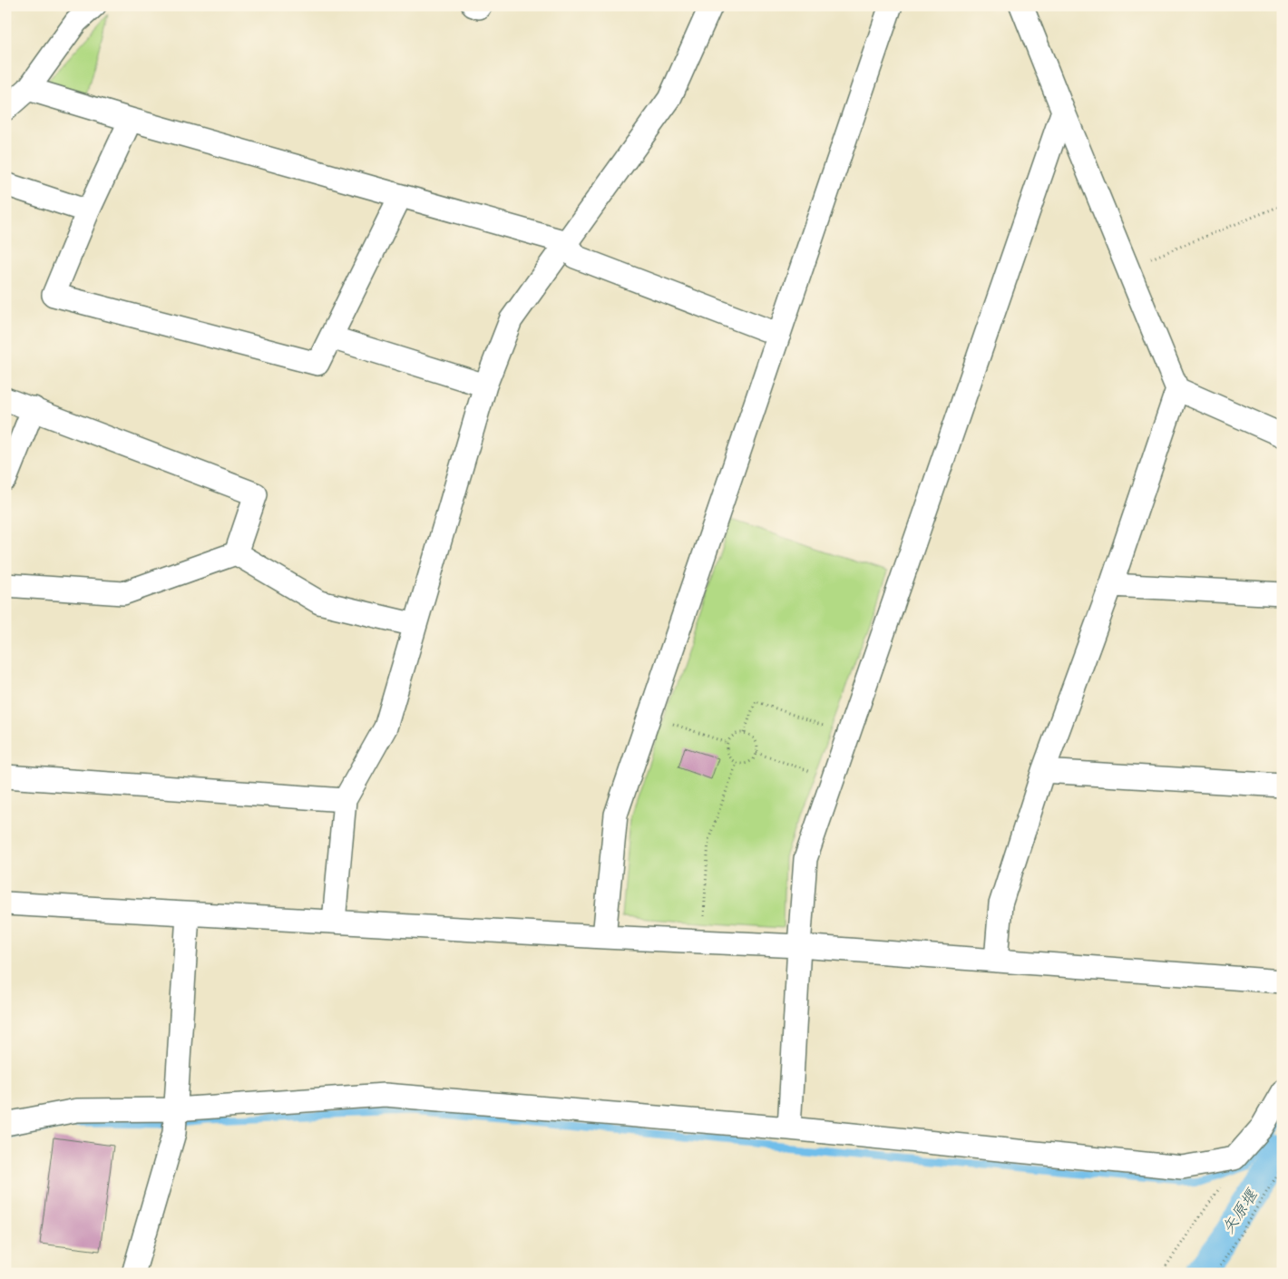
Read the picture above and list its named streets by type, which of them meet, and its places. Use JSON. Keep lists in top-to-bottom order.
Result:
{
  "water": ["矢原堰"]
}
